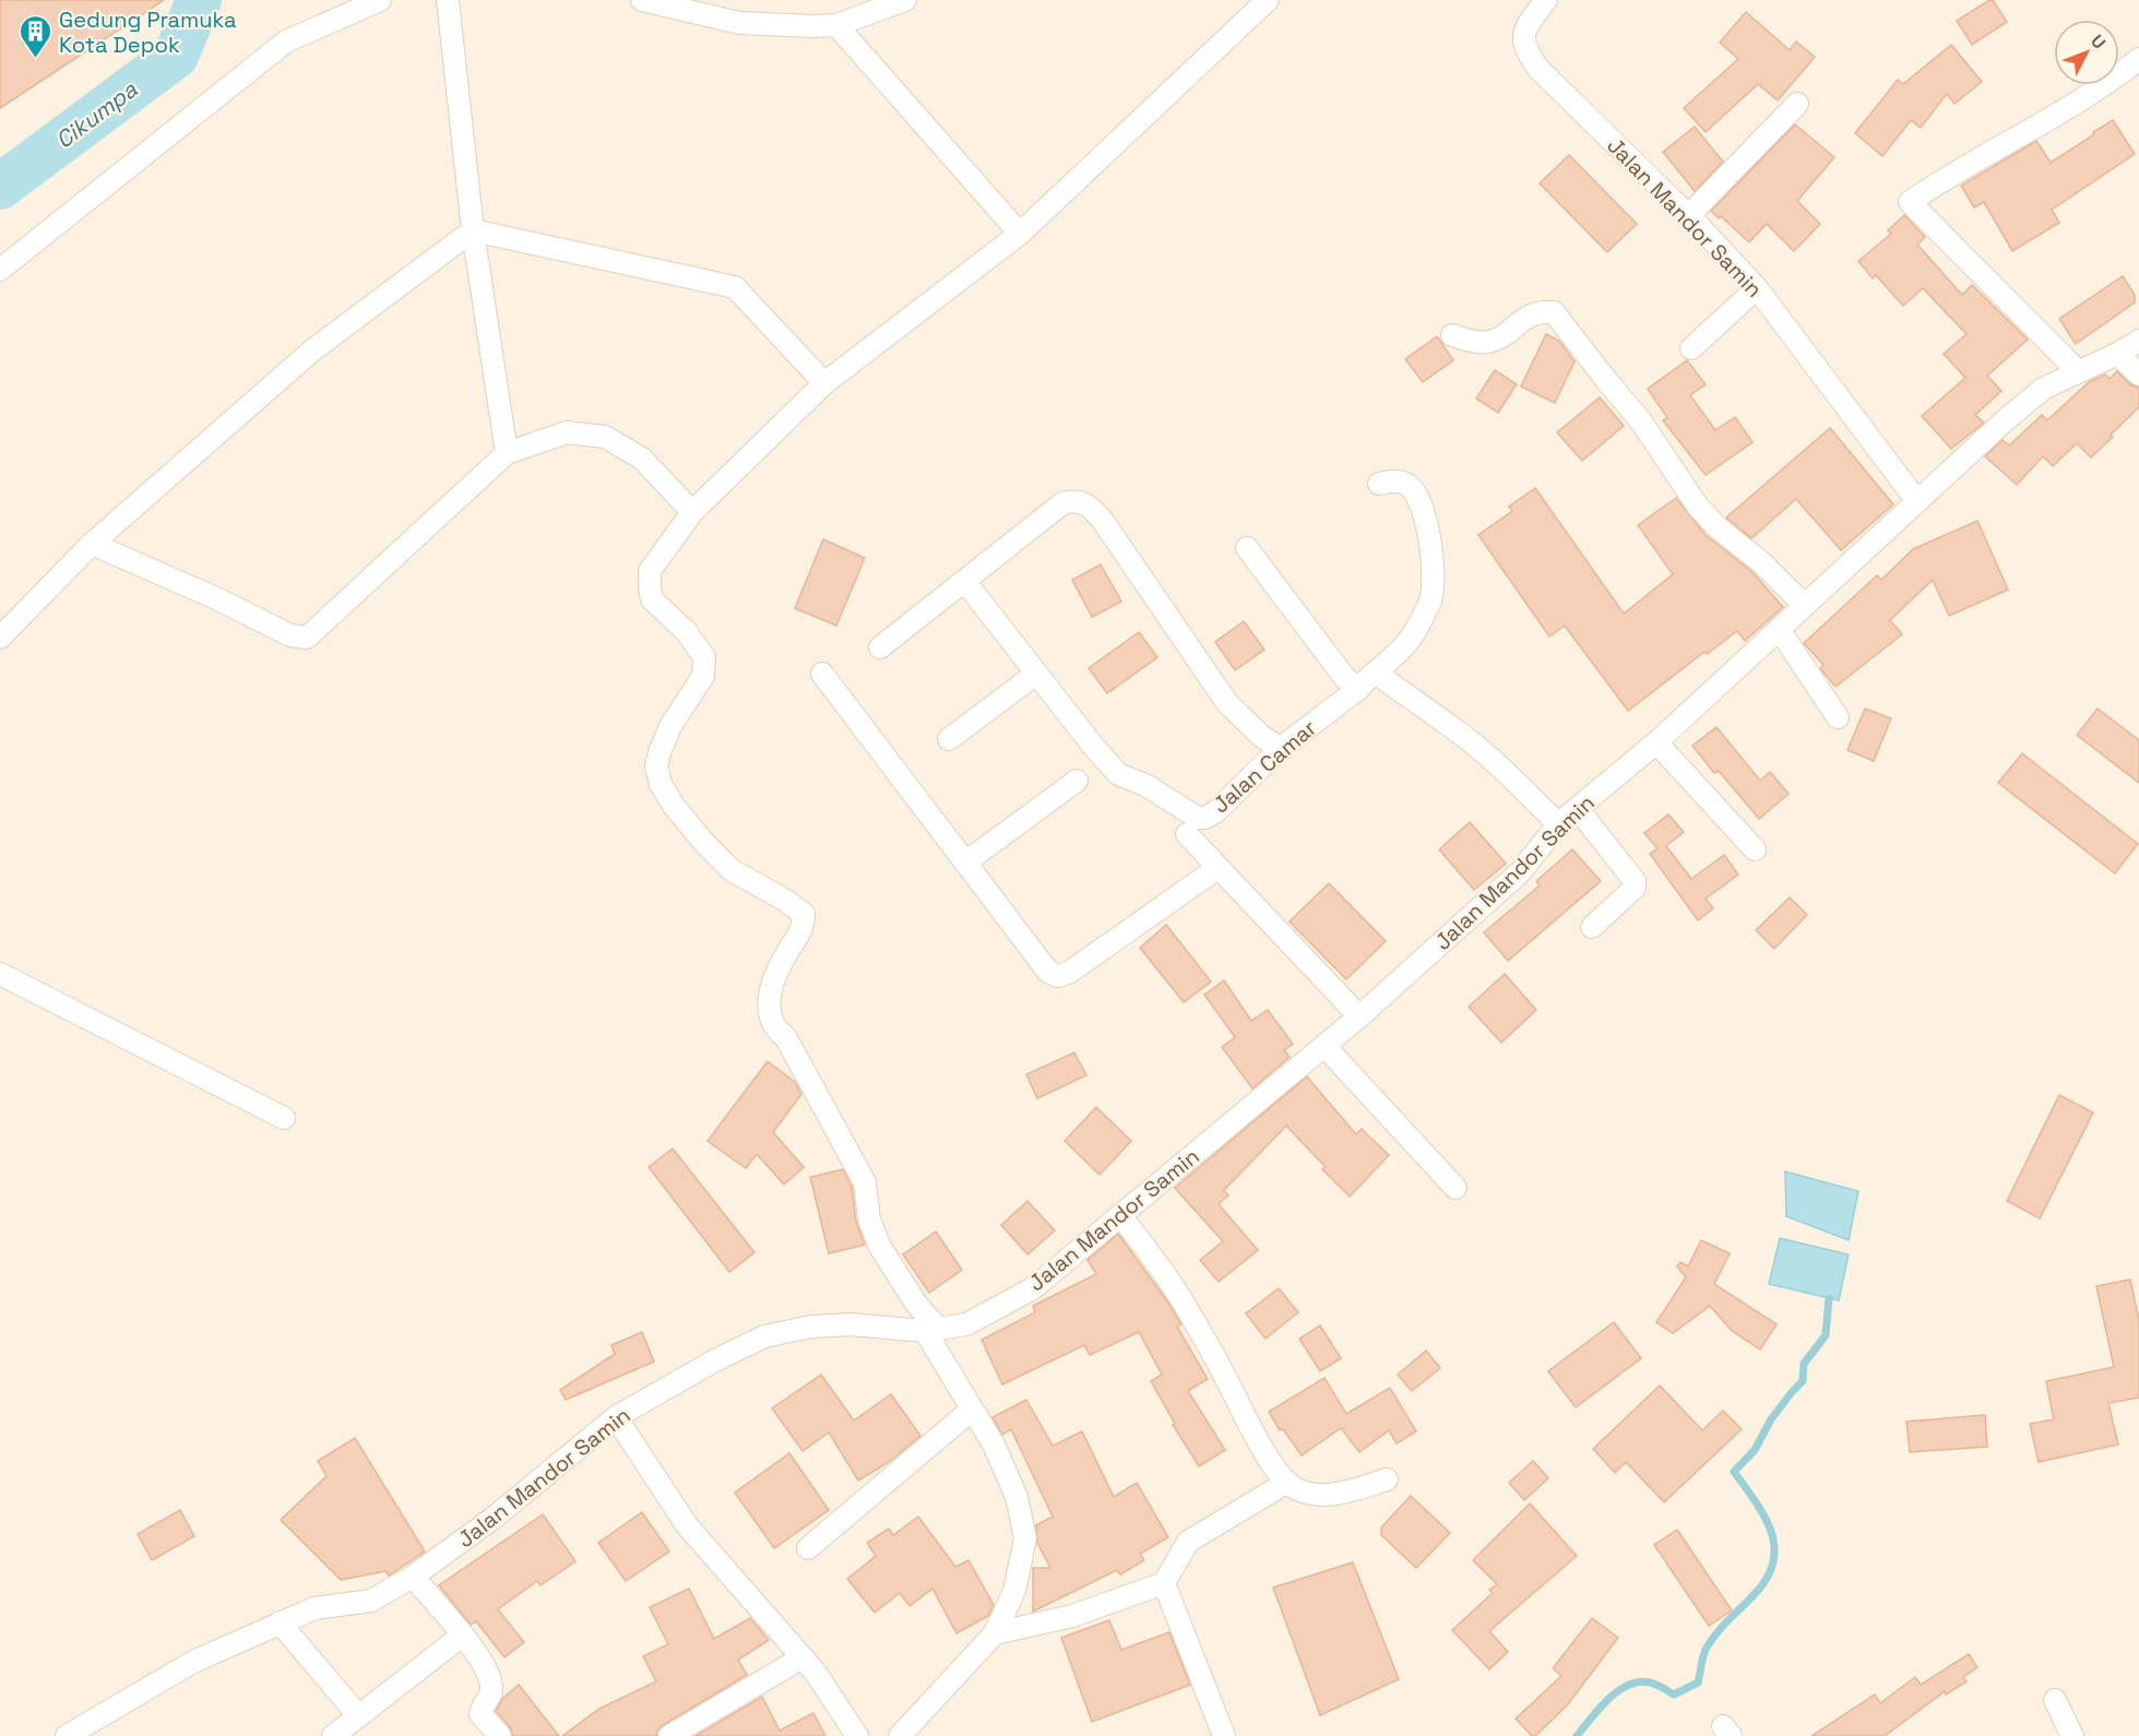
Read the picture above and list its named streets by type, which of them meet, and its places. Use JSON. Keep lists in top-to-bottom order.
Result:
{
  "streets": {
    "street": ["Jalan Mandor Samin", "Jalan Camar"]
  },
  "water": ["Cikumpa"],
  "places": {
    "building": ["Gedung Pramuka Kota Depok"]
  },
  "north": "top right"
}
